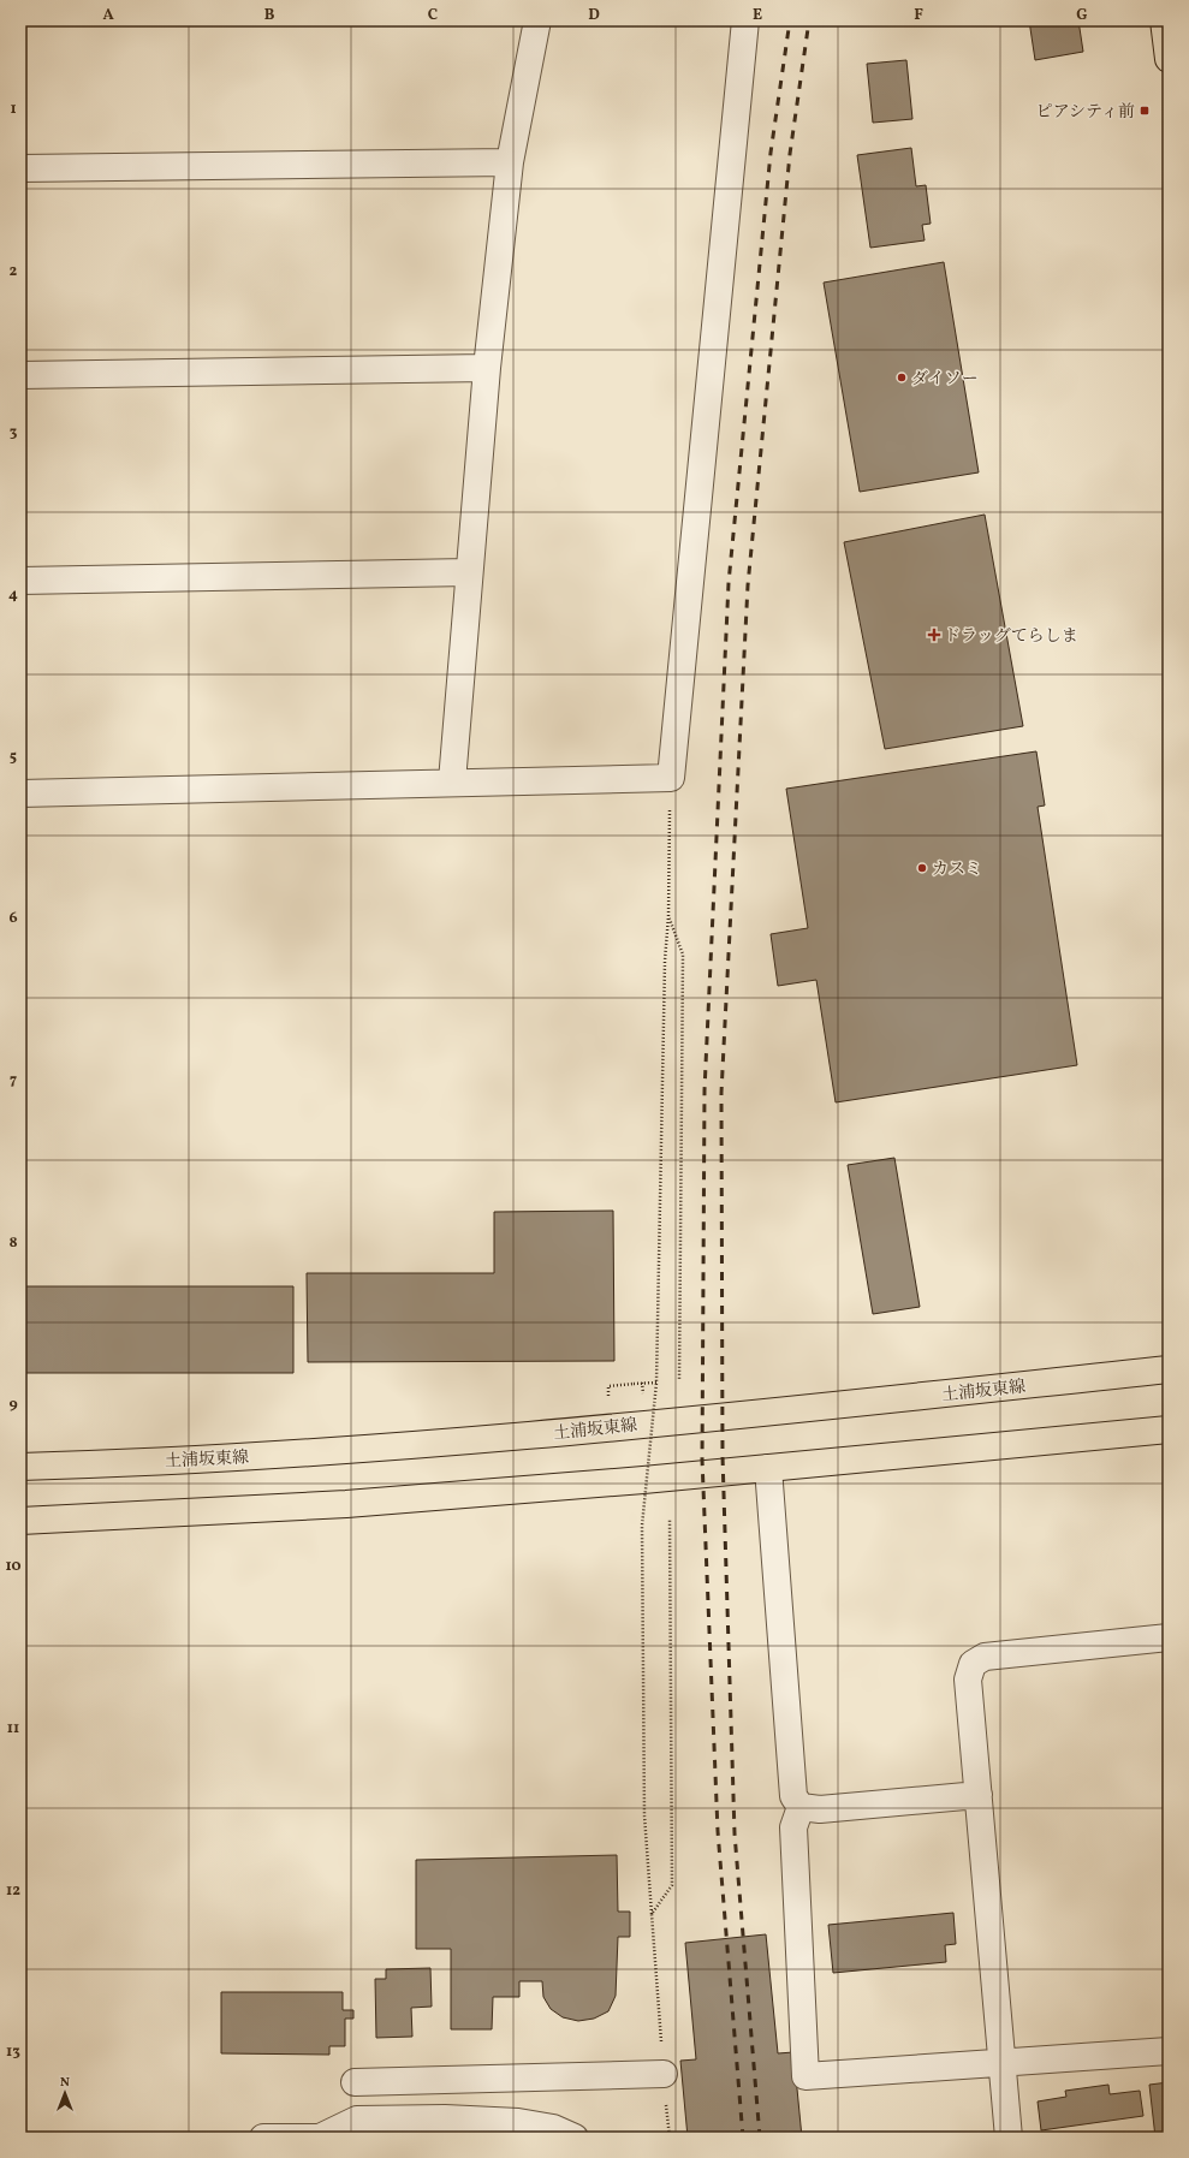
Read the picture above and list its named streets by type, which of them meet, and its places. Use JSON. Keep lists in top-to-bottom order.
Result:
{
  "streets": {
    "main road": ["土浦坂東線"]
  },
  "places": {
    "transit": ["ピアシティ前"],
    "other": ["ダイソー", "カスミ"],
    "health": ["ドラッグてらしま"]
  },
  "north": "top",
  "grid": {
    "columns": [
      "A",
      "B",
      "C",
      "D",
      "E",
      "F",
      "G"
    ],
    "rows": [
      "1",
      "2",
      "3",
      "4",
      "5",
      "6",
      "7",
      "8",
      "9",
      "10",
      "11",
      "12",
      "13"
    ]
  }
}
